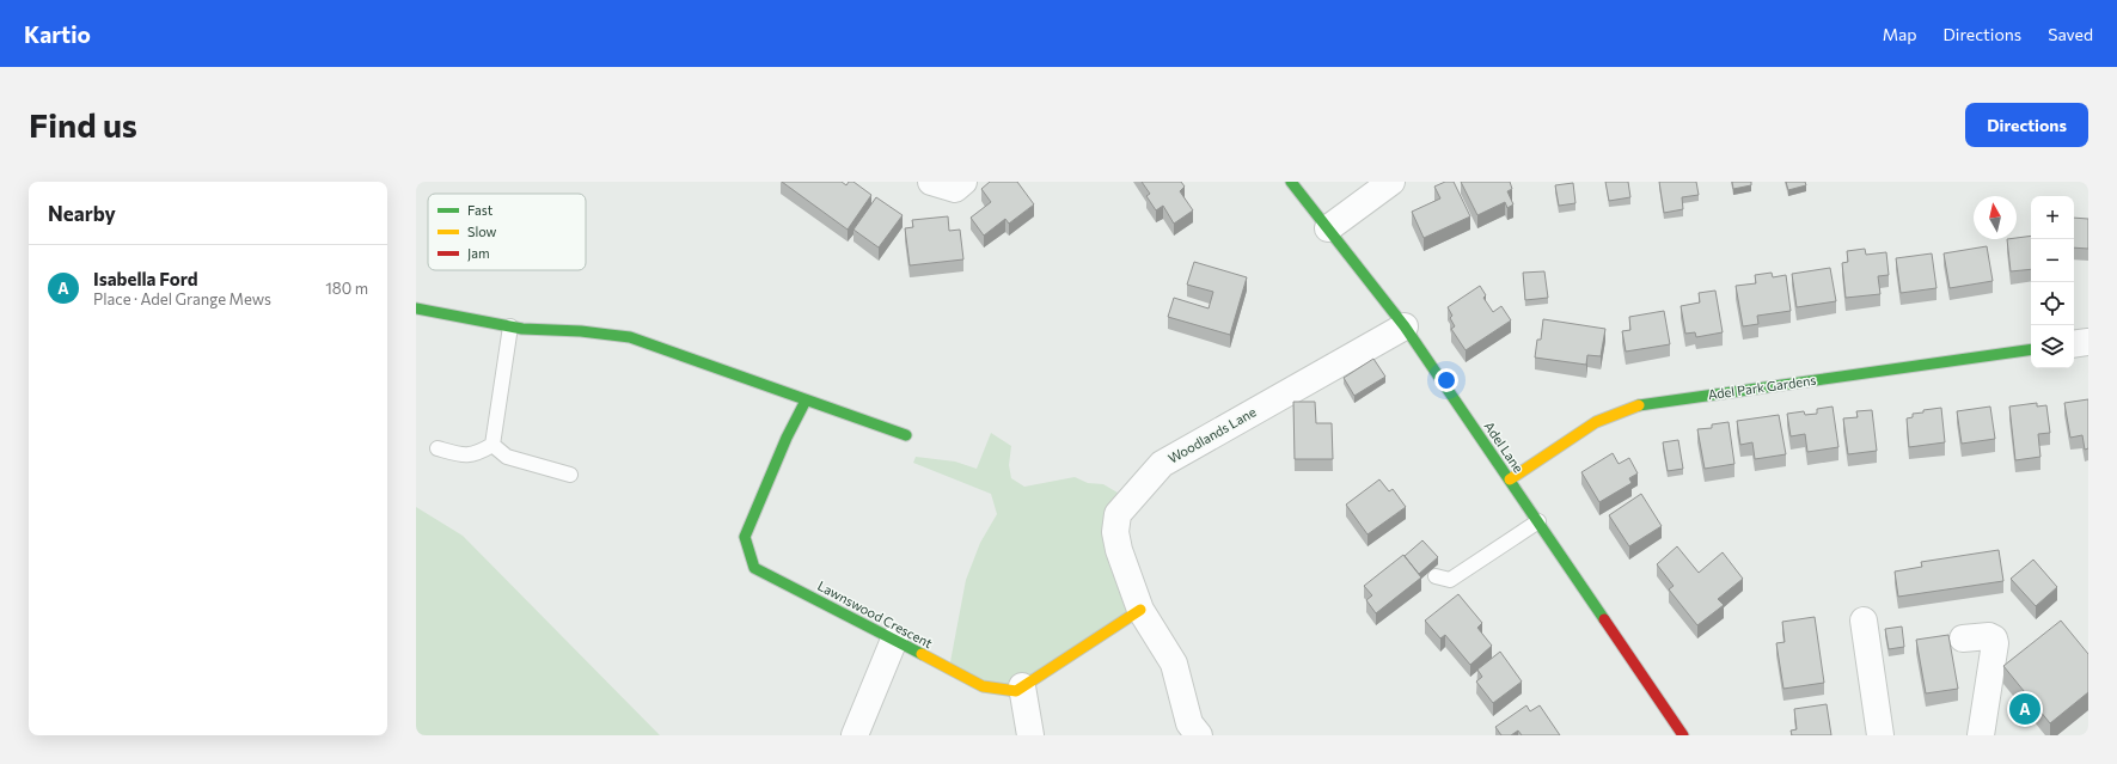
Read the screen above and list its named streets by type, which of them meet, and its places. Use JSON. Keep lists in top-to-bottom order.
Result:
{
  "streets": {
    "street": [
      "Adel Park Gardens",
      "Woodlands Lane",
      "Adel Lane",
      "Lawnswood Crescent"
    ]
  },
  "crossings": [
    ["Adel Park Gardens", "Adel Lane"],
    ["Woodlands Lane", "Adel Lane"],
    ["Woodlands Lane", "Lawnswood Crescent"]
  ],
  "legend": ["Fast", "Slow", "Jam"],
  "north": "top",
  "page": {
    "header": "Kartio",
    "nav": ["Map", "Directions", "Saved"],
    "buttons": "Directions",
    "title": "Find us",
    "heading": "Nearby",
    "map_buttons": ["+", "−"],
    "list": [
      {
        "mark": "A",
        "name": "Isabella Ford",
        "note": "Place · Adel Grange Mews",
        "value": "180 m"
      }
    ],
    "pins": "A"
  }
}
